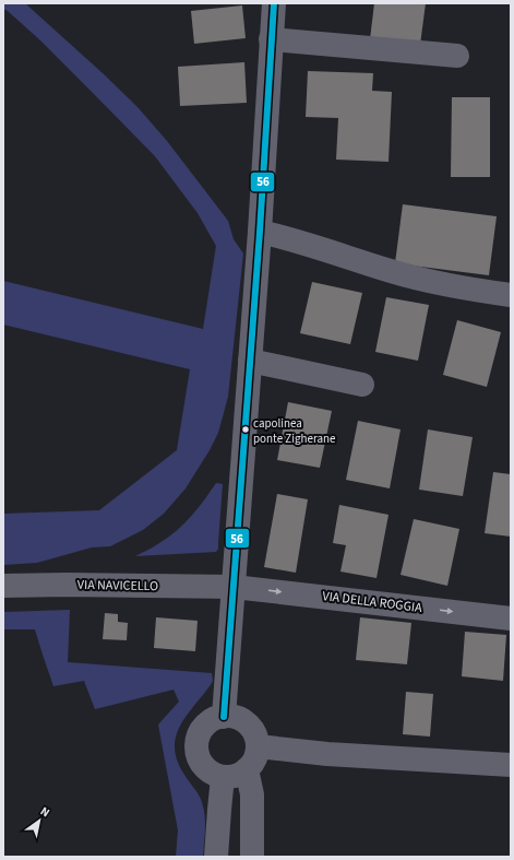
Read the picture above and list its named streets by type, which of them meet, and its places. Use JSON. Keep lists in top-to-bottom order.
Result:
{
  "streets": {
    "street": ["VIA NAVICELLO", "VIA DELLA ROGGIA"]
  },
  "crossings": [
    ["VIA NAVICELLO", "VIA DELLA ROGGIA"]
  ],
  "places": ["capolinea ponte Zigherane"],
  "lines": ["transit line 56"],
  "north": "top right"
}
